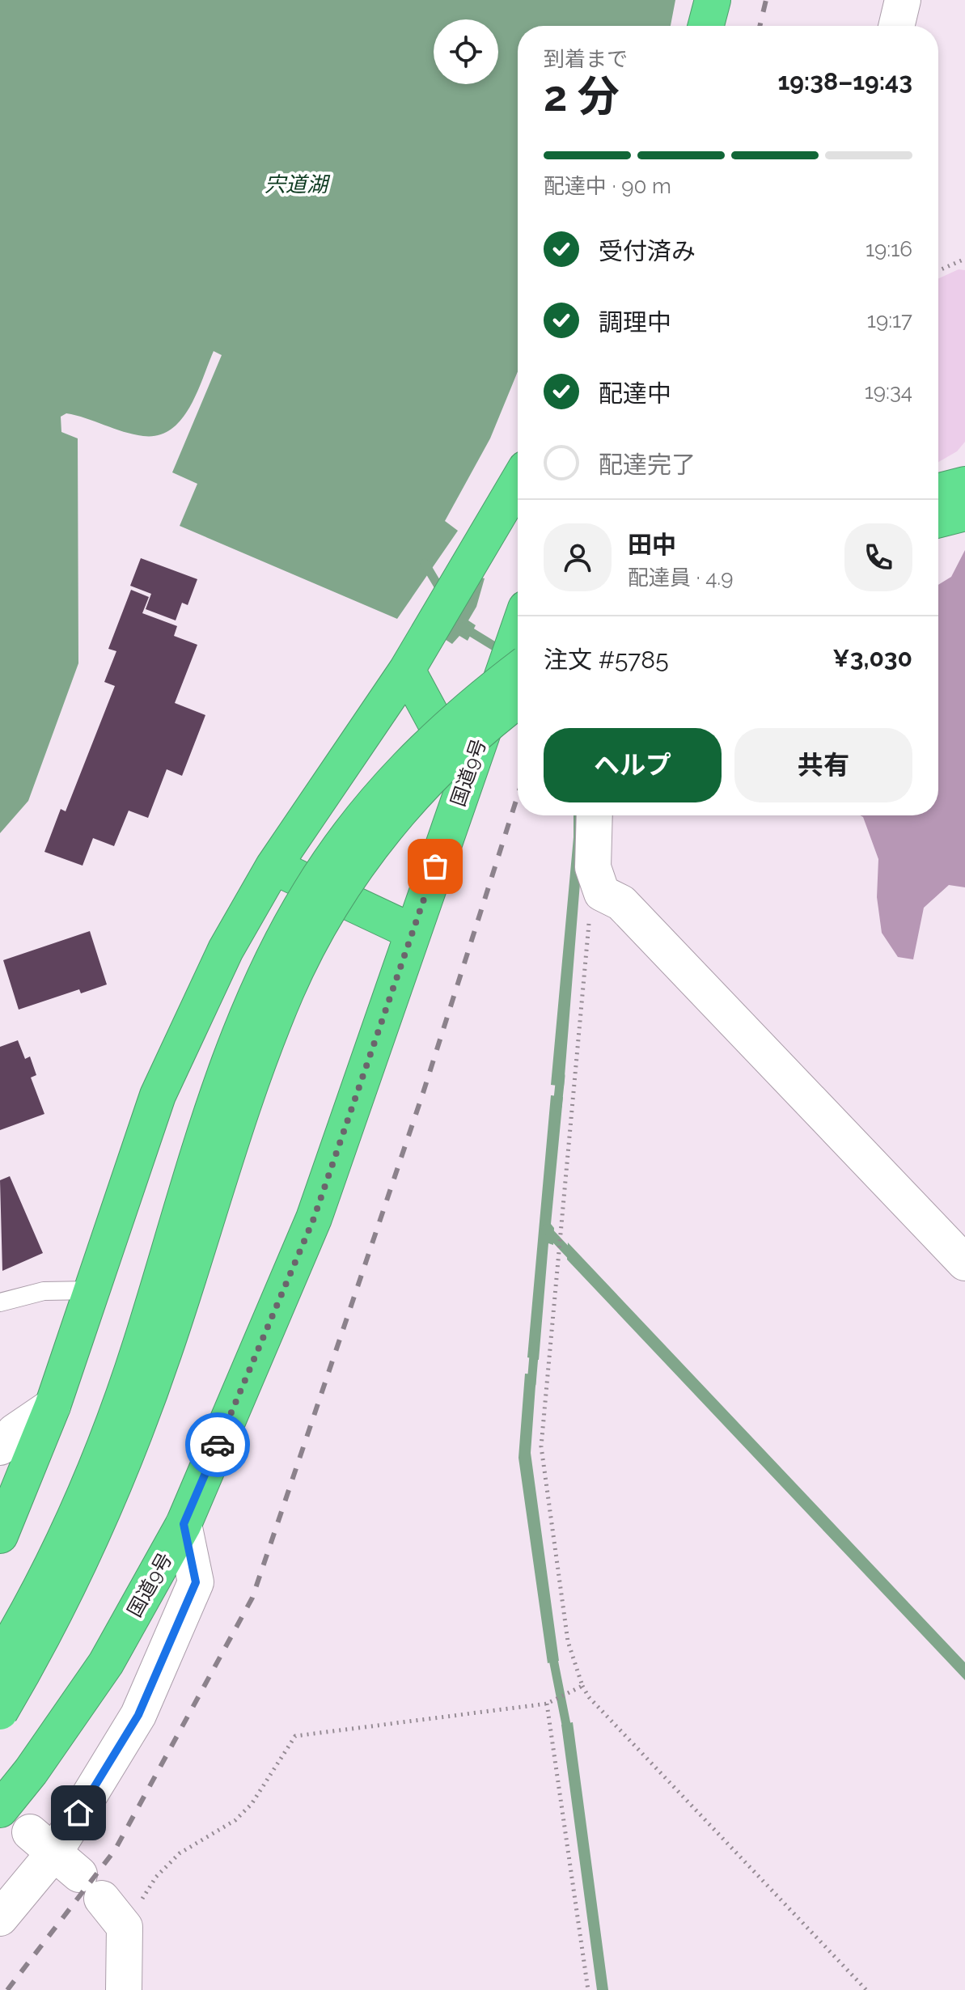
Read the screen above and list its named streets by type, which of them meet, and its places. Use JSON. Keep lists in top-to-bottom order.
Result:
{
  "streets": {
    "highway": ["国道9号"]
  },
  "water": ["宍道湖"],
  "page": {
    "heading": ["2 分", "到着まで", "19:38–19:43"],
    "panel": [
      "田中",
      "配達員 · 4.9",
      "注文 #5785",
      "¥3,030"
    ],
    "bar": "配達中 · 90 m",
    "list": [
      ["受付済み", "19:16"],
      ["調理中", "19:17"],
      ["配達中", "19:34"],
      "配達完了"
    ],
    "buttons": ["ヘルプ", "共有"]
  }
}
